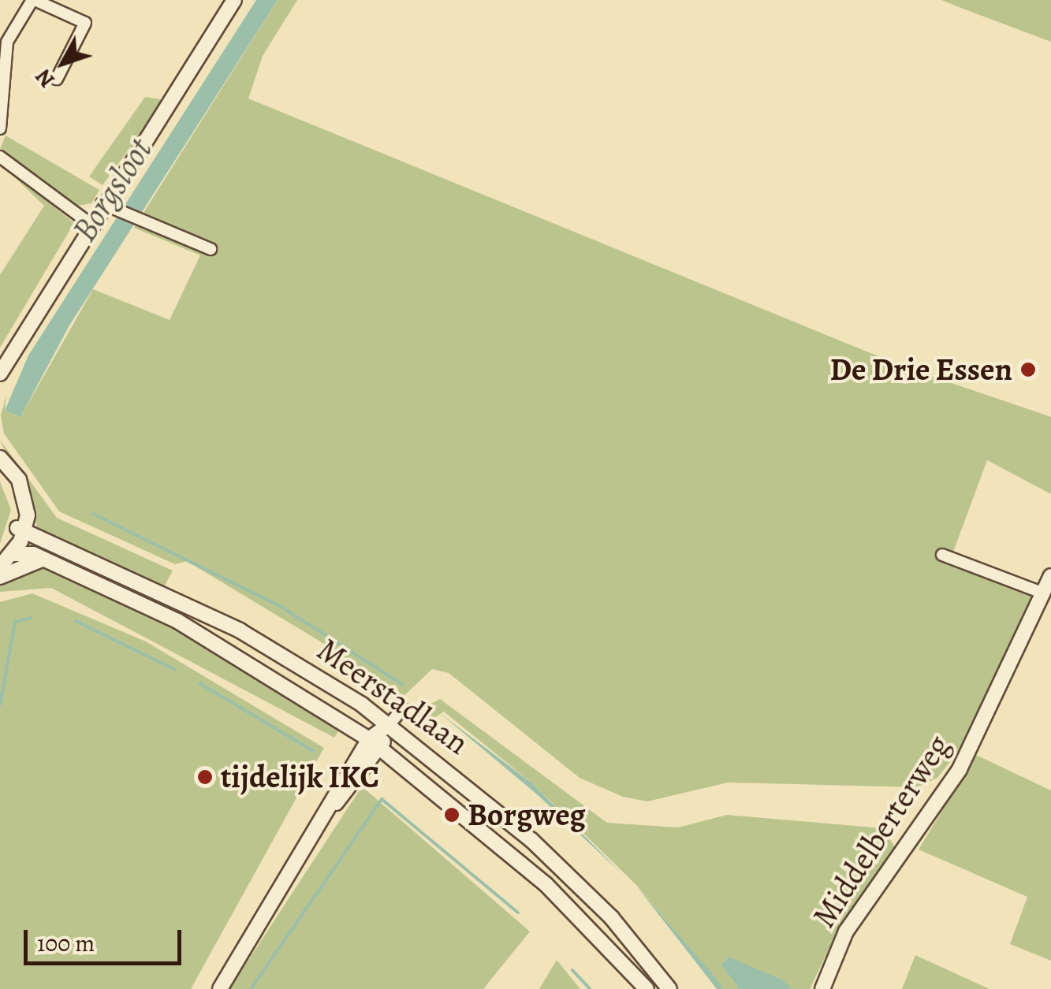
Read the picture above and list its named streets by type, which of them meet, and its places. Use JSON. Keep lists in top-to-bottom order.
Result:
{
  "streets": {
    "main road": ["Meerstadlaan", "Middelberterweg"]
  },
  "water": ["Borgsloot"],
  "places": ["De Drie Essen", "tijdelijk IKC", "Borgweg"],
  "scale_bar": "100 m",
  "north": "bottom left"
}
